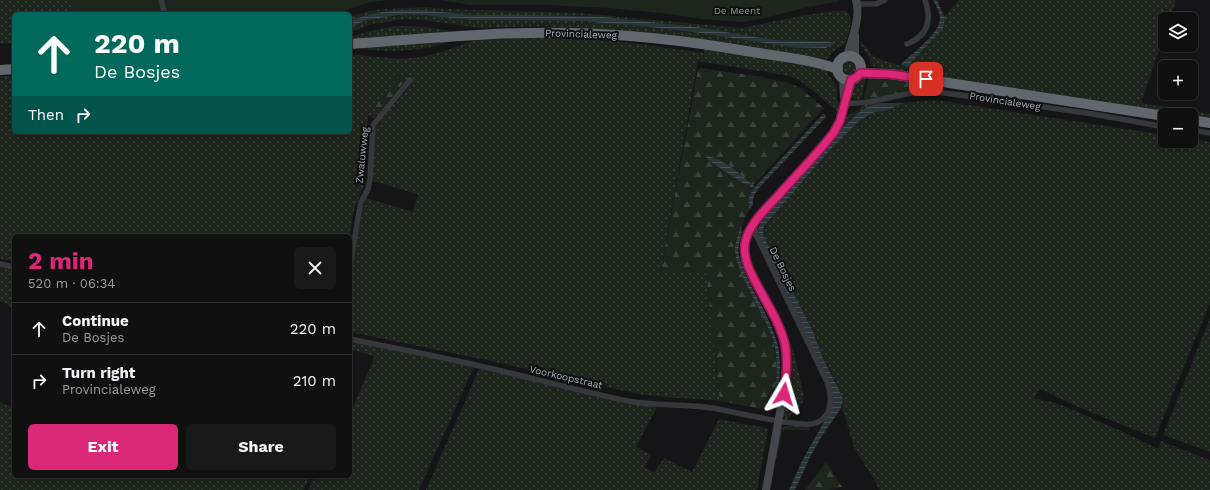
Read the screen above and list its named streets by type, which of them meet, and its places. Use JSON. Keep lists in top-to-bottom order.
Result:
{
  "streets": {
    "highway": ["Provincialeweg"],
    "street": ["Zwaluwweg", "De Bosjes", "Voorkoopstraat"]
  },
  "crossings": [
    ["De Bosjes", "Voorkoopstraat"]
  ],
  "parks": ["De Meent"],
  "page": {
    "map_buttons": ["+", "−"],
    "turn": ["220 m", "De Bosjes"],
    "then": "Then",
    "heading": ["2 min", "520 m · 06:34"],
    "list": [
      {
        "name": "Continue",
        "note": "De Bosjes",
        "value": "220 m"
      },
      {
        "name": "Turn right",
        "note": "Provincialeweg",
        "value": "210 m"
      }
    ],
    "buttons": ["Exit", "Share"]
  }
}
